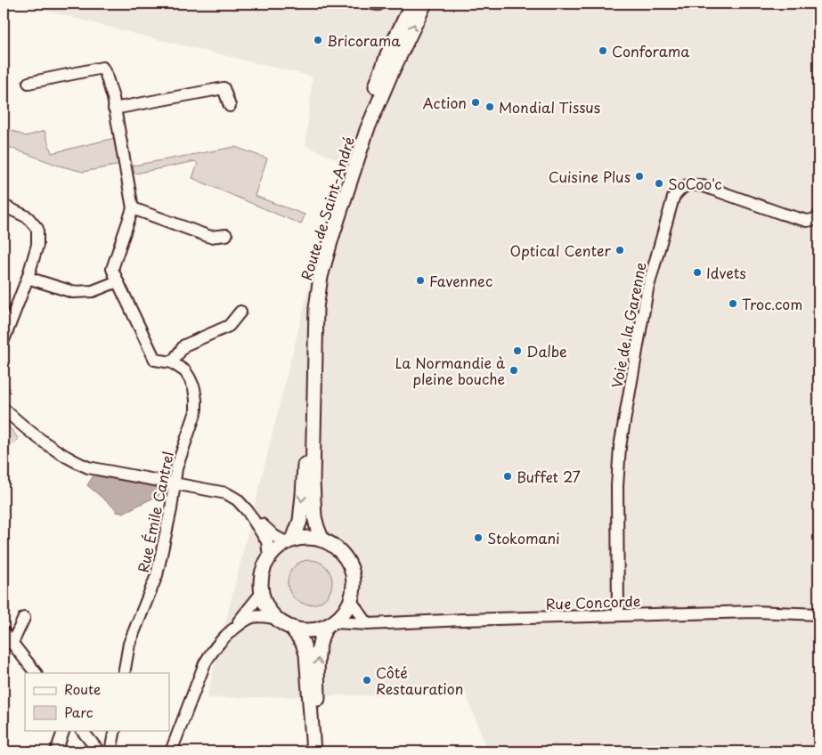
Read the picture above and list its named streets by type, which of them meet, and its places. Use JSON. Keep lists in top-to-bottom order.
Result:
{
  "streets": {
    "main road": ["Route de Saint-André"],
    "street": ["Voie de la Garenne", "Rue Émile Cantrel", "Rue Concorde"]
  },
  "crossings": [
    ["Route de Saint-André", "Rue Concorde"],
    ["Voie de la Garenne", "Rue Concorde"]
  ],
  "places": [
    "Bricorama",
    "Conforama",
    "Action",
    "Mondial Tissus",
    "Cuisine Plus",
    "SoCoo'c",
    "Optical Center",
    "Idvets",
    "Favennec",
    "Troc.com",
    "Dalbe",
    "La Normandie à pleine bouche",
    "Buffet 27",
    "Stokomani",
    "Côté Restauration"
  ],
  "legend": ["Route", "Parc"]
}
